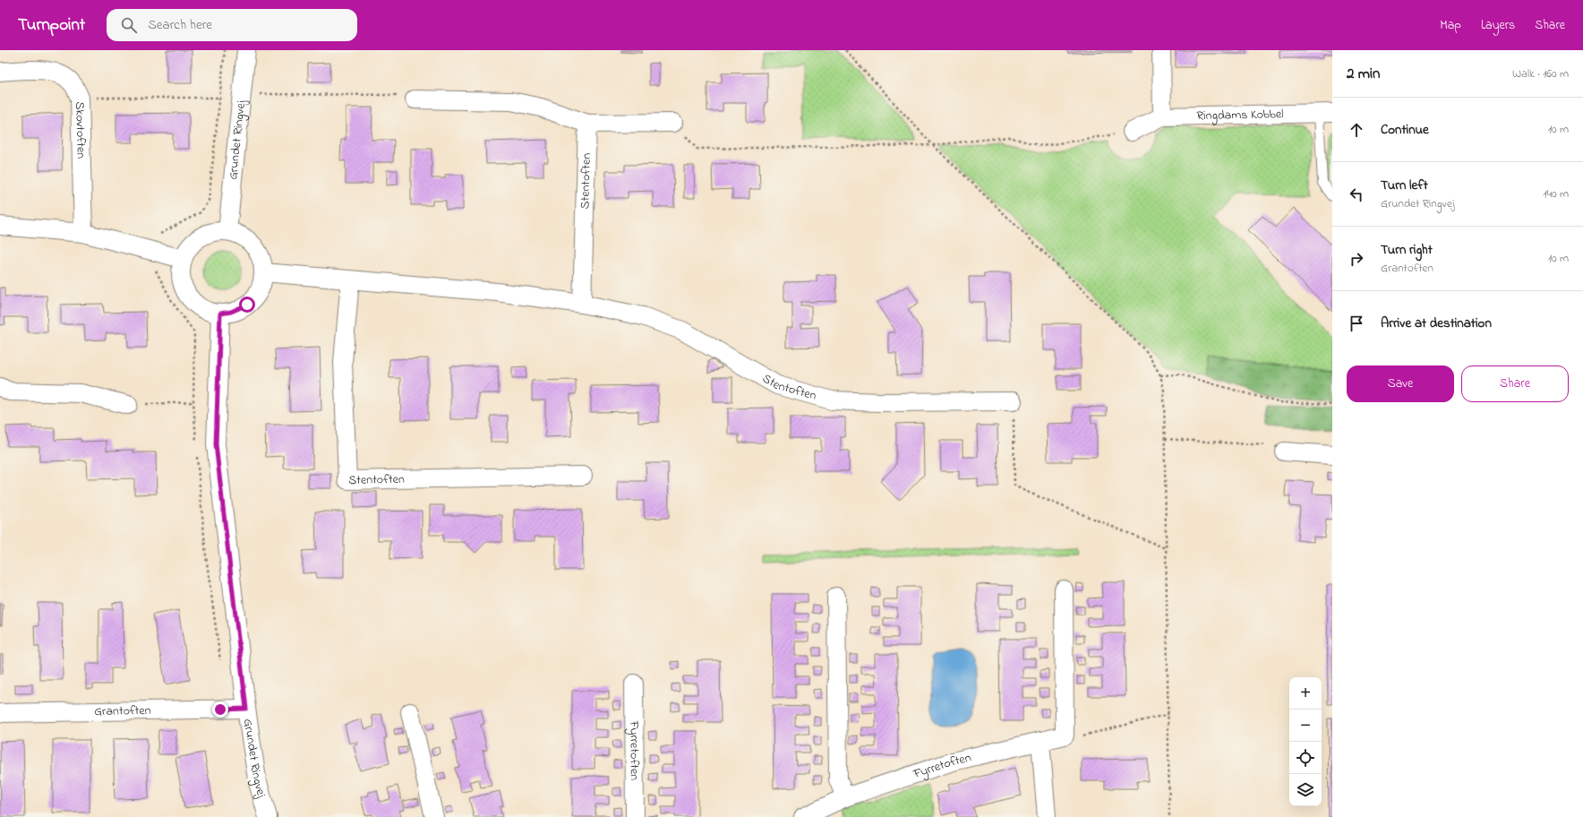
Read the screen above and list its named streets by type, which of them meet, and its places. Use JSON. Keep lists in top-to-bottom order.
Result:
{
  "streets": {
    "street": [
      "Ringdams Kobbel",
      "Skovtoften",
      "Grundet Ringvej",
      "Stentoften",
      "Grantoften",
      "Fyrretoften"
    ]
  },
  "crossings": [
    ["Grundet Ringvej", "Stentoften"],
    ["Grundet Ringvej", "Grantoften"]
  ],
  "page": {
    "header": "Turnpoint",
    "search": "Search here",
    "nav": ["Map", "Layers", "Share"],
    "heading": ["2 min", "Walk · 160 m"],
    "list": [
      ["Continue", "10 m"],
      ["Turn left", "Grundet Ringvej", "140 m"],
      ["Turn right", "Grantoften", "10 m"],
      "Arrive at destination"
    ],
    "buttons": ["Save", "Share"],
    "map_buttons": ["+", "−"]
  }
}
